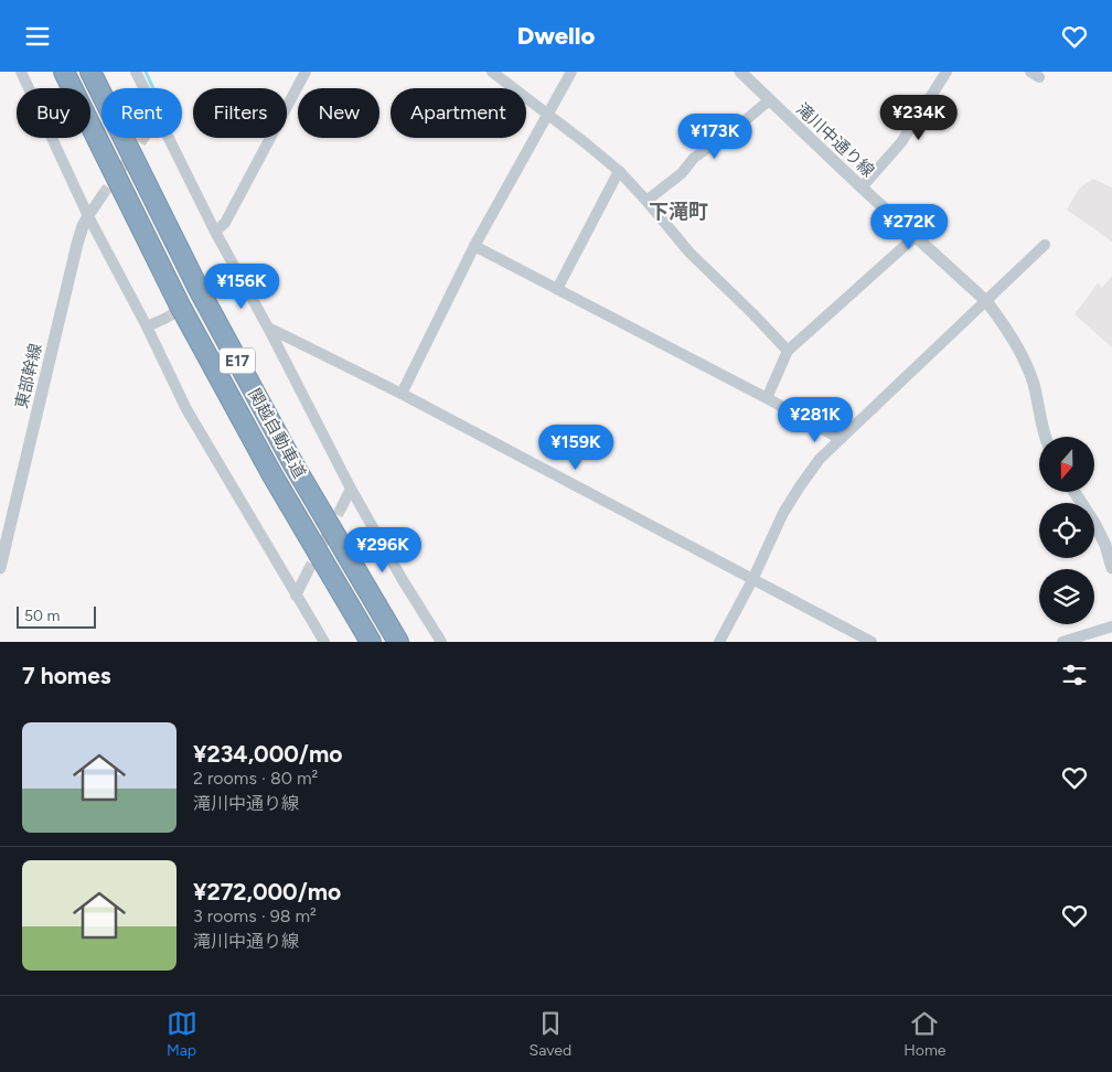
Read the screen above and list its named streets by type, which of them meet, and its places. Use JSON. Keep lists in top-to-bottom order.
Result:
{
  "streets": {
    "highway": ["E17", "関越自動車道"],
    "street": ["滝川中通り線", "東部幹線"]
  },
  "districts": ["下滝町"],
  "scale_bar": "50 m",
  "north": "bottom",
  "page": {
    "header": "Dwello",
    "chip": [
      "Buy",
      "Rent",
      "Filters",
      "New",
      "Apartment"
    ],
    "price": [
      "¥234K",
      "¥173K",
      "¥272K",
      "¥156K",
      "¥281K",
      "¥159K",
      "¥296K"
    ],
    "scale": "50 m",
    "heading": "7 homes",
    "list": [
      {
        "name": "¥234,000/mo",
        "note": "2 rooms · 80 m² · 滝川中通り線"
      },
      {
        "name": "¥272,000/mo",
        "note": "3 rooms · 98 m² · 滝川中通り線"
      }
    ],
    "tabs": ["Map", "Saved", "Home"]
  }
}
